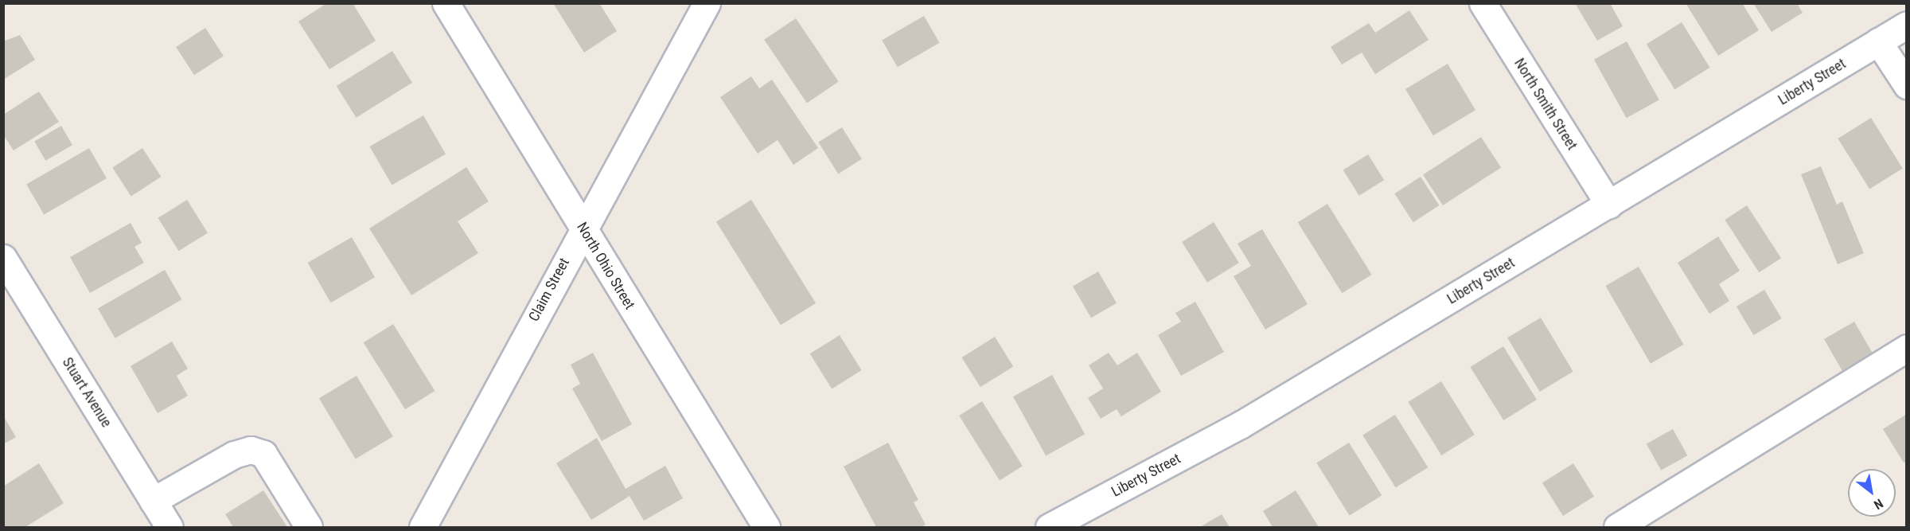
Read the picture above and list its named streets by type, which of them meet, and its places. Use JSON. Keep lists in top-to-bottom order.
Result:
{
  "streets": {
    "street": [
      "Liberty Street",
      "North Smith Street",
      "North Ohio Street",
      "Claim Street",
      "Stuart Avenue"
    ]
  },
  "crossings": [
    ["Liberty Street", "North Smith Street"],
    ["North Ohio Street", "Claim Street"]
  ],
  "north": "bottom right"
}
